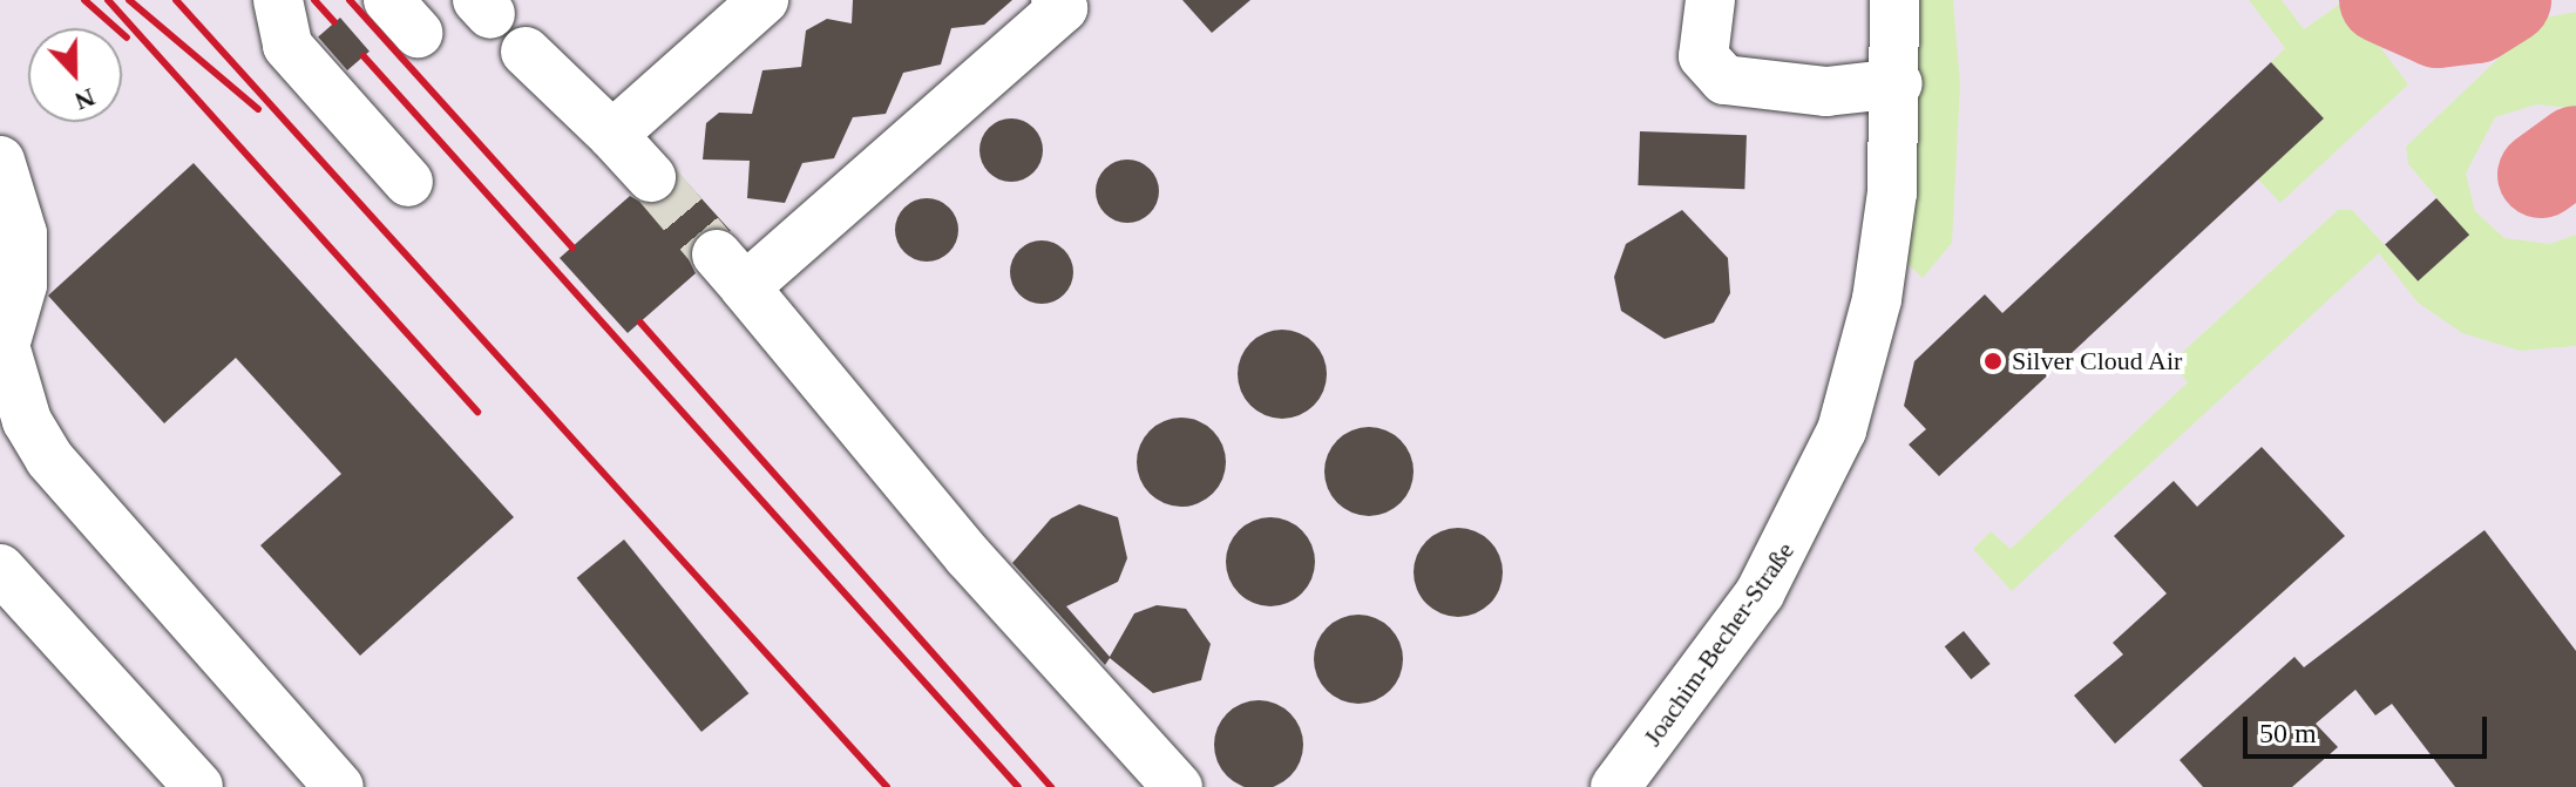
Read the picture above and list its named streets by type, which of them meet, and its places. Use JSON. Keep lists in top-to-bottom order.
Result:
{
  "streets": {
    "street": ["Joachim-Becher-Straße"]
  },
  "places": ["Silver Cloud Air"],
  "scale_bar": "50 m",
  "north": "bottom"
}
